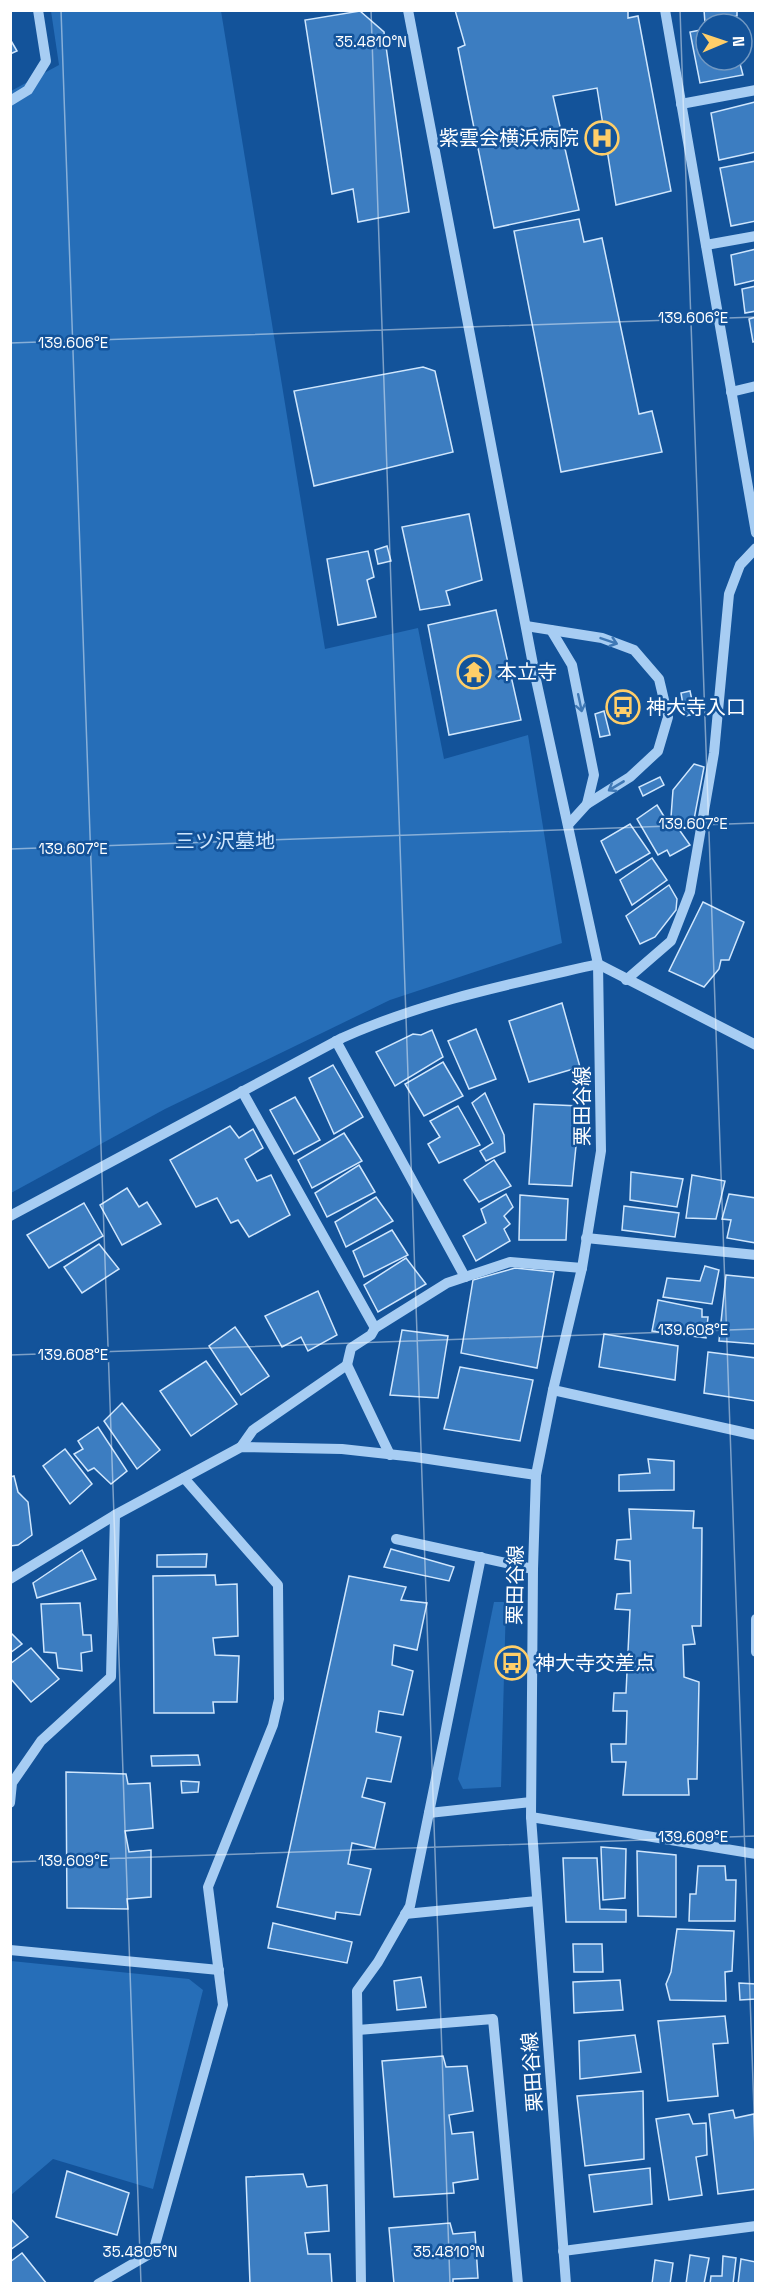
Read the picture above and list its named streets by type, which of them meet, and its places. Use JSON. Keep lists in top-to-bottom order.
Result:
{
  "streets": {
    "street": ["栗田谷線"]
  },
  "parks": ["三ツ沢墓地"],
  "places": {
    "hospital": ["紫雲会横浜病院"],
    "temple": ["本立寺"],
    "bus stop": ["神大寺入口", "神大寺交差点"]
  },
  "north": "right",
  "coordinates": [
    "35.4810°N",
    "139.606°E",
    "139.607°E",
    "139.608°E",
    "139.609°E",
    "35.4805°N"
  ]
}
